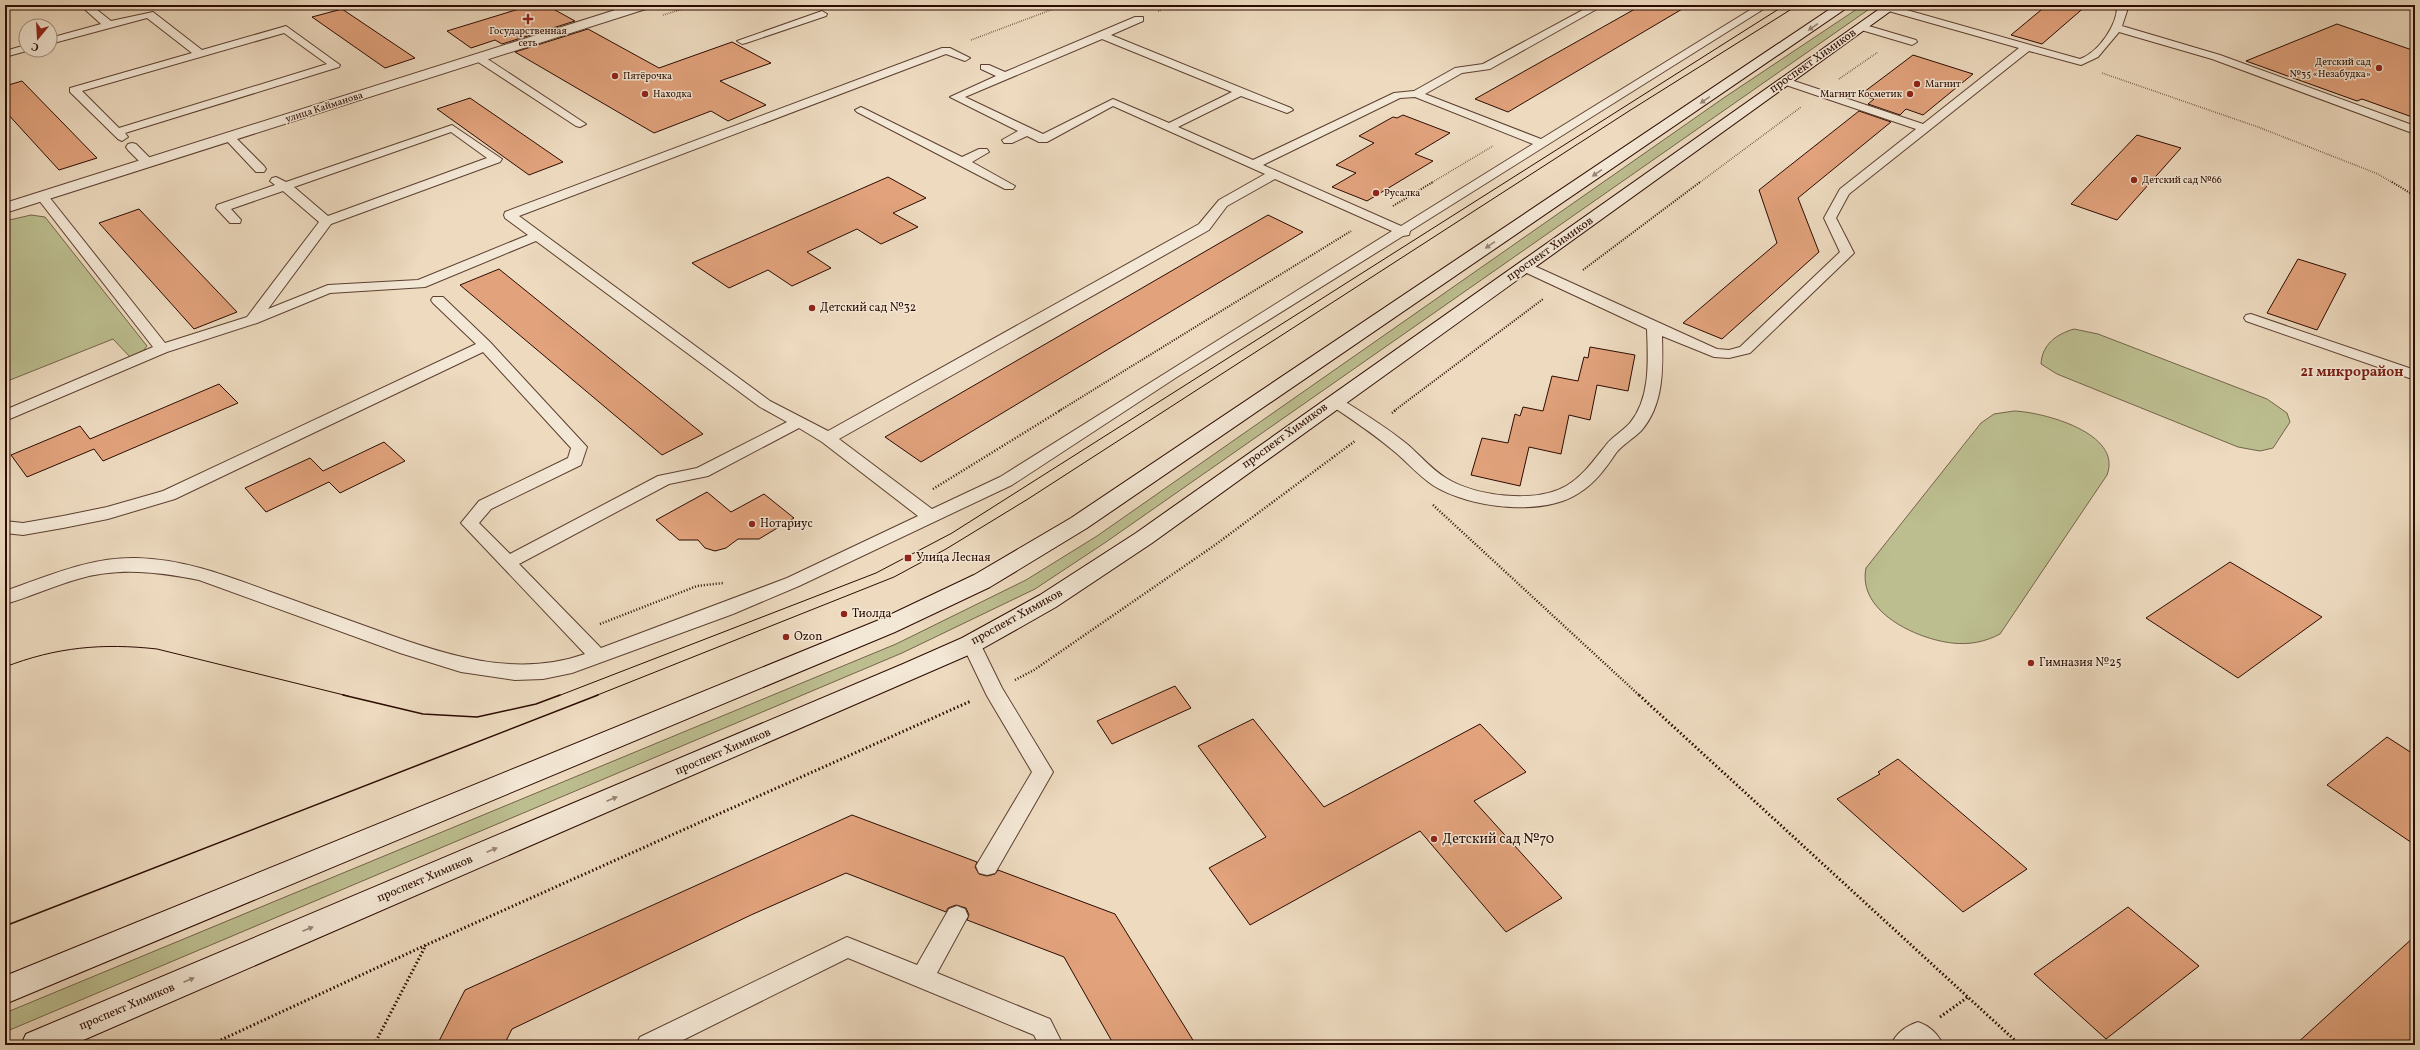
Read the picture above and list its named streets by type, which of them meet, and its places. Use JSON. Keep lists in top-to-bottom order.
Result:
{
  "streets": {
    "main road": ["проспект Химиков", "улица Кайманова"]
  },
  "districts": ["21 микрорайон"],
  "places": {
    "health": ["Государственная сеть"],
    "other": [
      "Детский сад №35 «Незабудка»",
      "Пятёрочка",
      "Магнит",
      "Находка",
      "Магнит Косметик",
      "Детский сад №66",
      "Русалка",
      "Детский сад №32",
      "Нотариус",
      "Тиолда",
      "Ozon",
      "Гимназия №25",
      "Детский сад №70"
    ],
    "transit": ["Улица Лесная"]
  },
  "north": "bottom"
}
